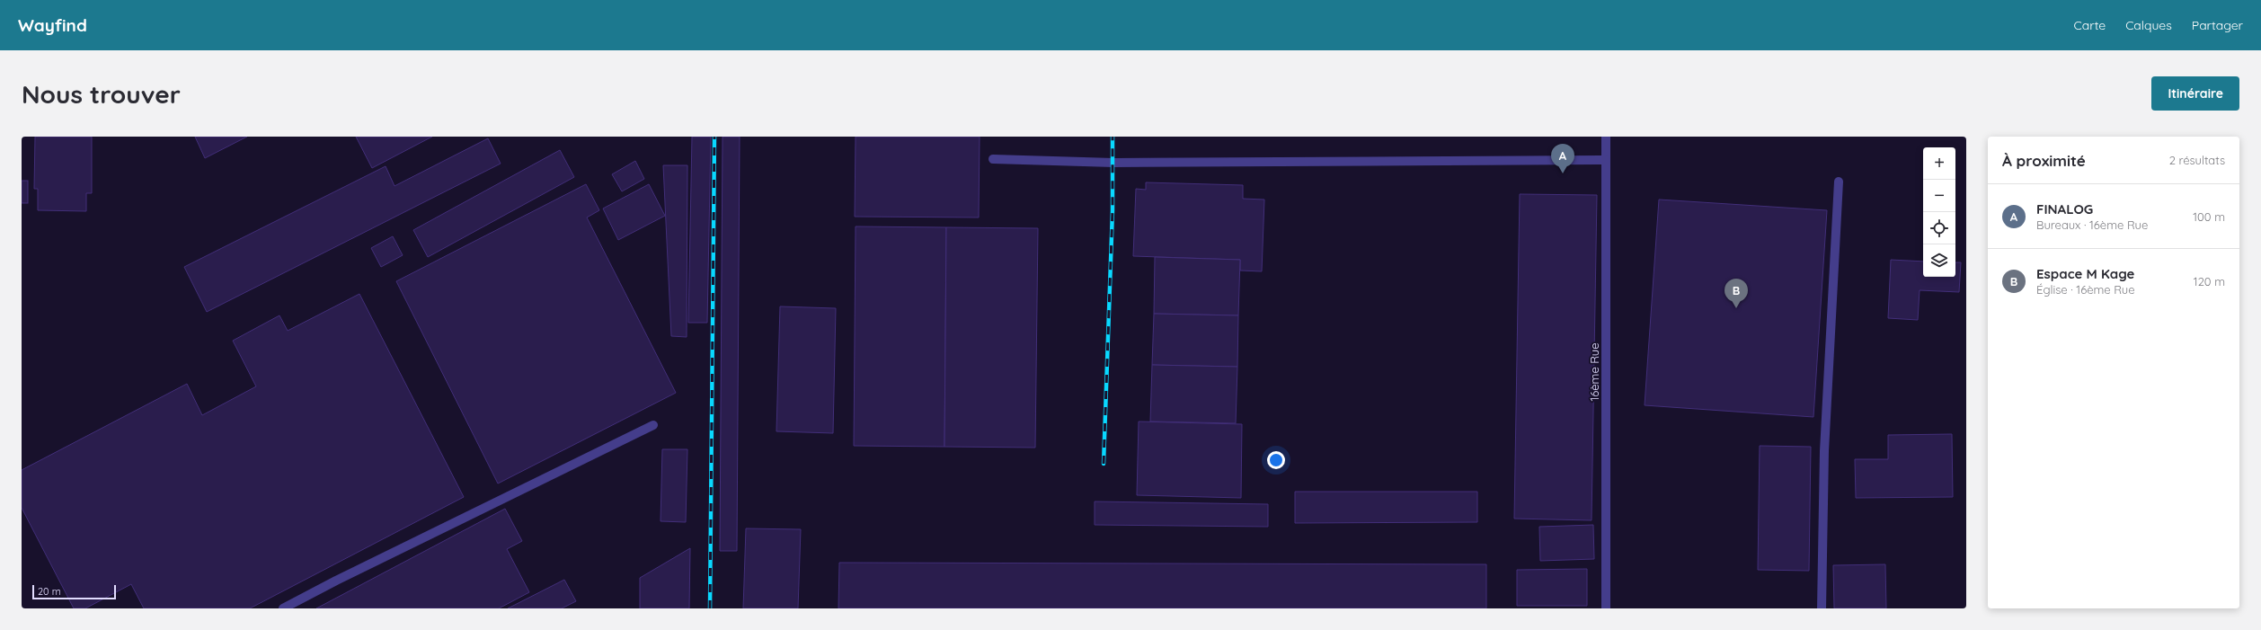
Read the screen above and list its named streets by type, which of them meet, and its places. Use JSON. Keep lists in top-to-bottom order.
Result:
{
  "streets": {
    "street": ["16ème Rue"]
  },
  "scale_bar": "20 m",
  "page": {
    "header": "Wayfind",
    "nav": ["Carte", "Calques", "Partager"],
    "buttons": "Itinéraire",
    "title": "Nous trouver",
    "heading": ["À proximité", "2 résultats"],
    "pins": ["A", "B"],
    "map_buttons": ["+", "−"],
    "list": [
      {
        "mark": "A",
        "name": "FINALOG",
        "note": "Bureaux · 16ème Rue",
        "value": "100 m"
      },
      {
        "mark": "B",
        "name": "Espace M Kage",
        "note": "Église · 16ème Rue",
        "value": "120 m"
      }
    ],
    "scale": "20 m"
  }
}
